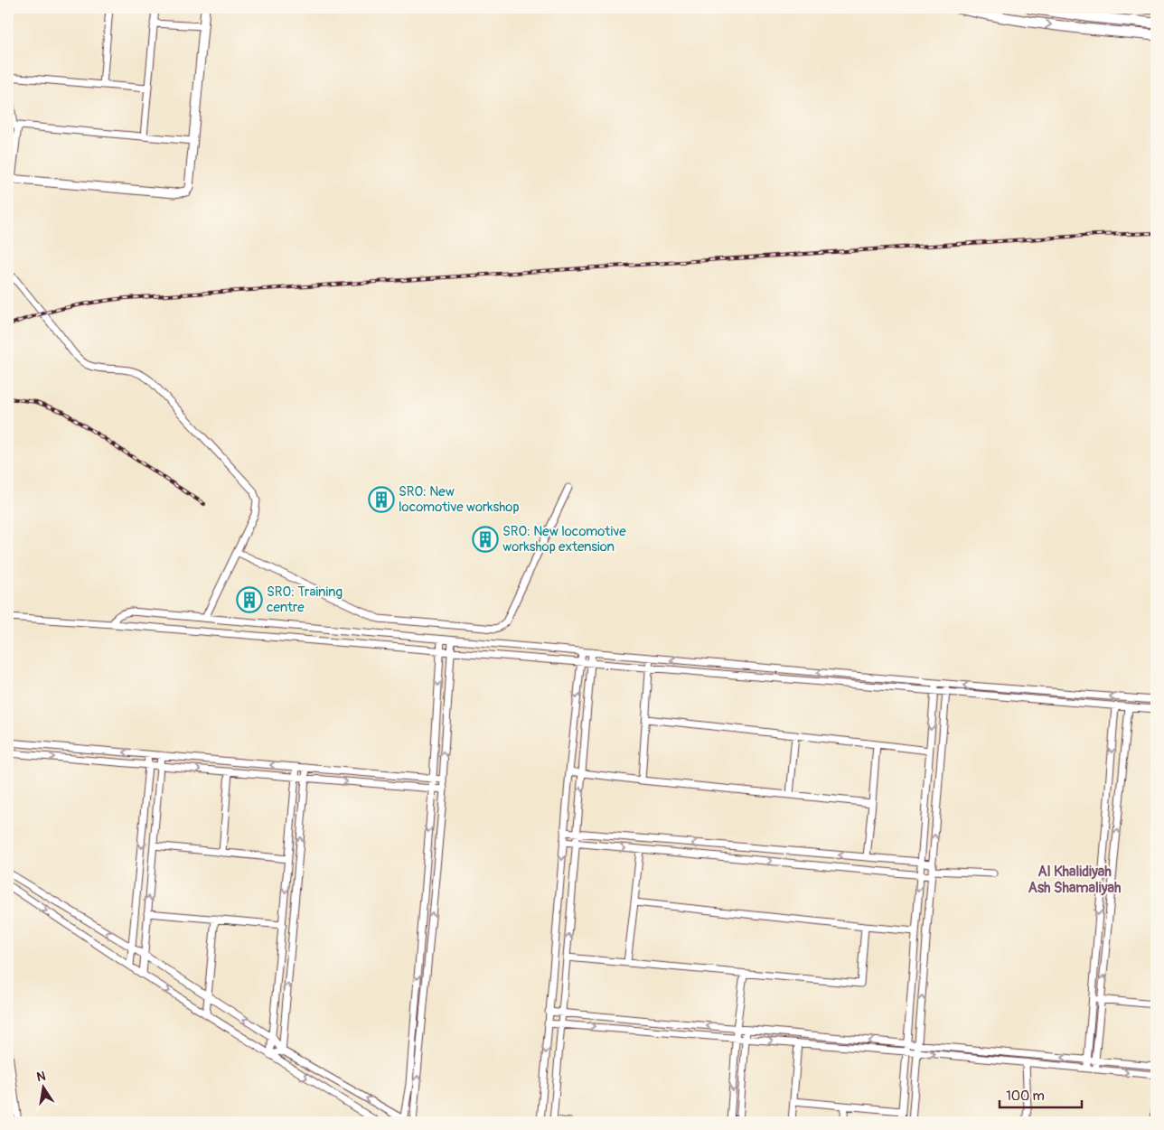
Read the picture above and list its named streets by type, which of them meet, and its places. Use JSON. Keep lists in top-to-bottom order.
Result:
{
  "districts": ["Al Khalidiyah Ash Shamaliyah"],
  "places": {
    "building": ["SRO: New locomotive workshop", "SRO: New locomotive workshop extension", "SRO: Training centre"]
  },
  "scale_bar": "100 m",
  "north": "top"
}
